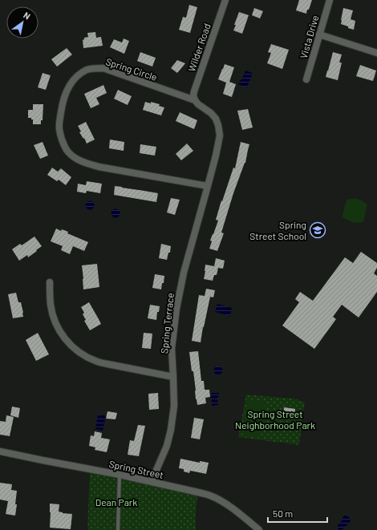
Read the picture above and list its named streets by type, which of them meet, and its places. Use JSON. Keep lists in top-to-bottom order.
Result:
{
  "streets": {
    "street": [
      "Vista Drive",
      "Wilder Road",
      "Spring Circle",
      "Spring Terrace",
      "Spring Street"
    ]
  },
  "crossings": [
    ["Wilder Road", "Spring Circle"],
    ["Spring Circle", "Spring Terrace"],
    ["Spring Terrace", "Spring Street"]
  ],
  "parks": ["Spring Street Neighborhood Park", "Dean Park"],
  "places": {
    "school or university": ["Spring Street School"]
  },
  "scale_bar": "50 m",
  "north": "top right"
}
